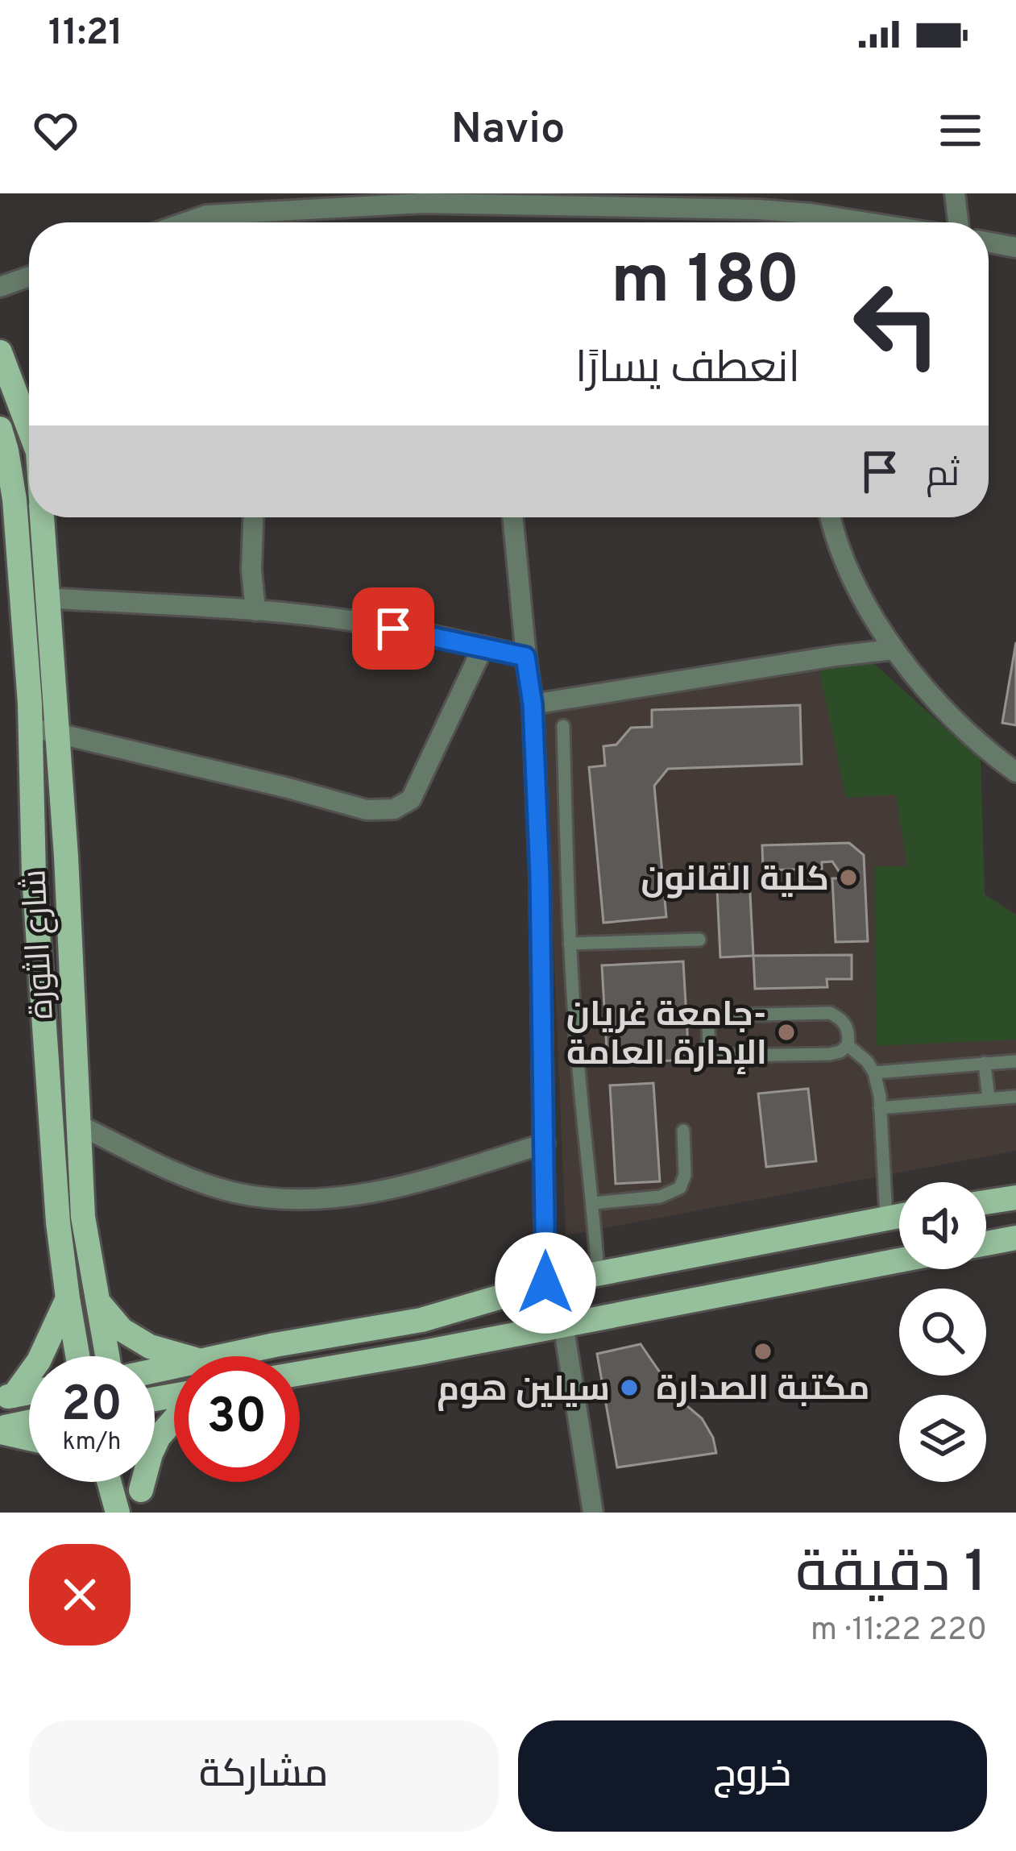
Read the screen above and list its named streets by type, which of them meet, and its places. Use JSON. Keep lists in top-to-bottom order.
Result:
{
  "streets": {
    "main road": ["شارع الثورة"]
  },
  "places": [
    "كلية القانون",
    "جامعة غريان- الإدارة العامة",
    "مكتبة الصدارة",
    "سيلين هوم"
  ],
  "page": {
    "status": "11:21",
    "header": "Navio",
    "turn": ["180 m", "انعطف يسارًا"],
    "then": "ثم",
    "speed": "20 km/h",
    "limit": "30",
    "heading": ["1 دقيقة", "220 m · 11:22"],
    "buttons": ["خروج", "مشاركة"]
  }
}
